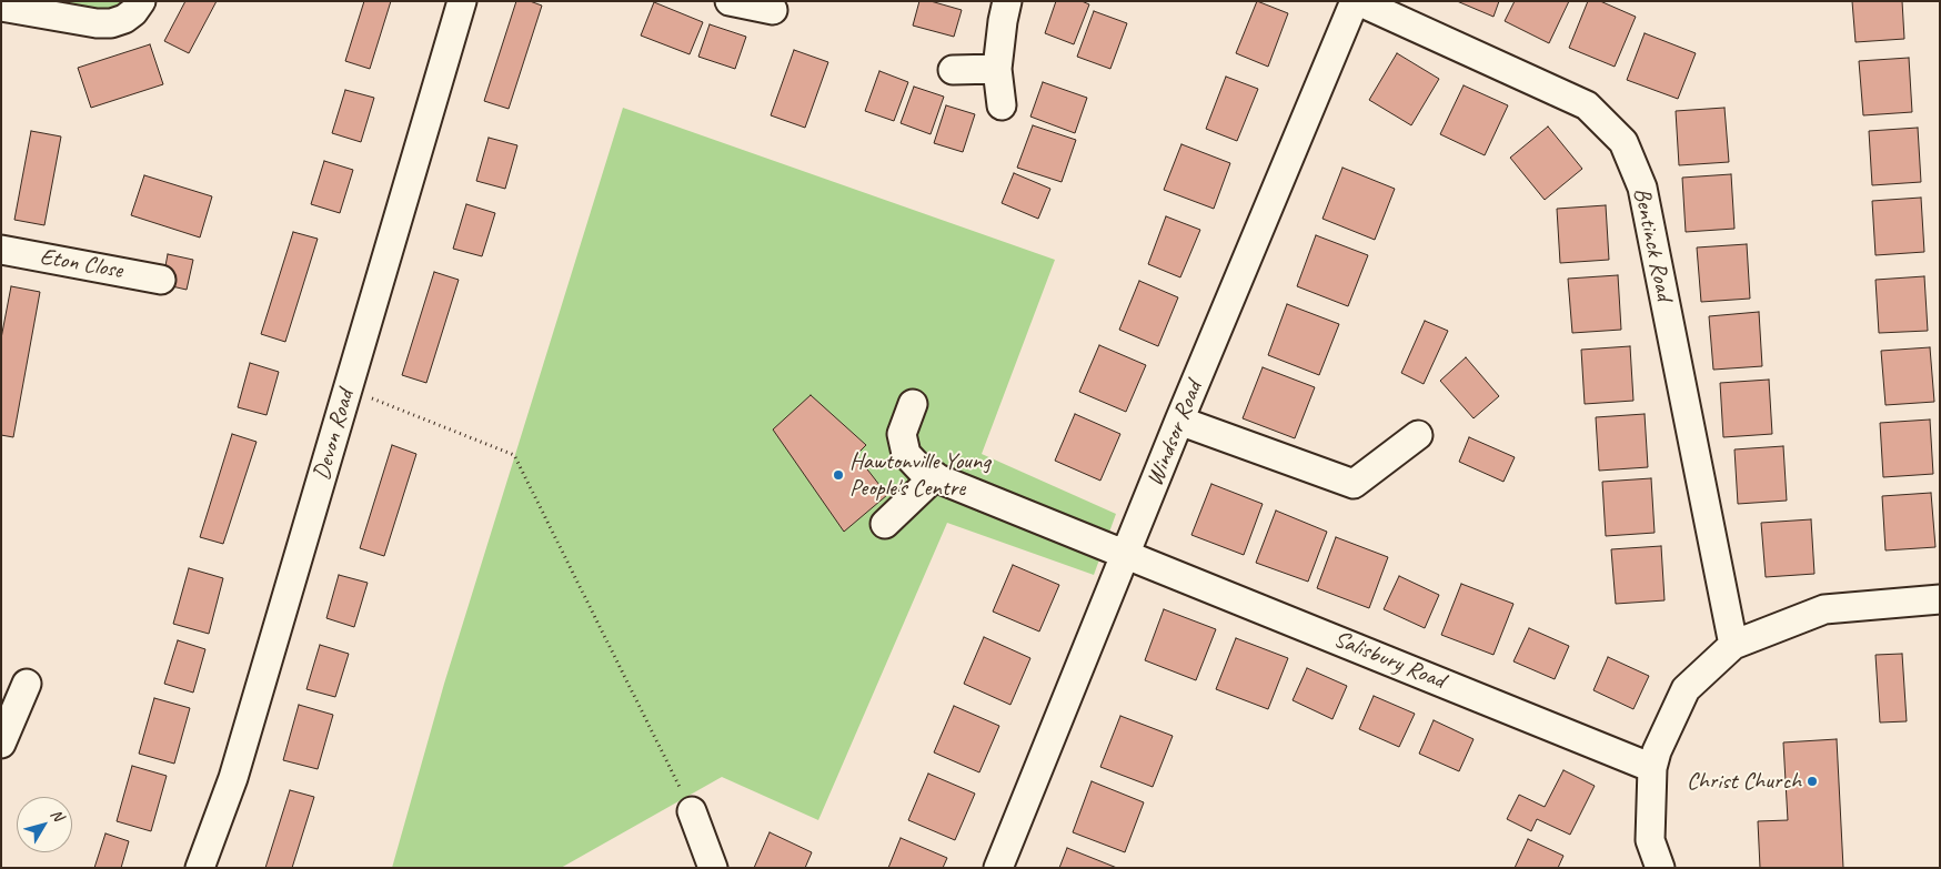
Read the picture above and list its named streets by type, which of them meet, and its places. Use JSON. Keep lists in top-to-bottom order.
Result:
{
  "streets": {
    "street": [
      "Bentinck Road",
      "Eton Close",
      "Windsor Road",
      "Devon Road",
      "Salisbury Road"
    ]
  },
  "crossings": [
    ["Bentinck Road", "Windsor Road"],
    ["Windsor Road", "Salisbury Road"]
  ],
  "places": ["Hawtonville Young People's Centre", "Christ Church"],
  "north": "top right"
}
